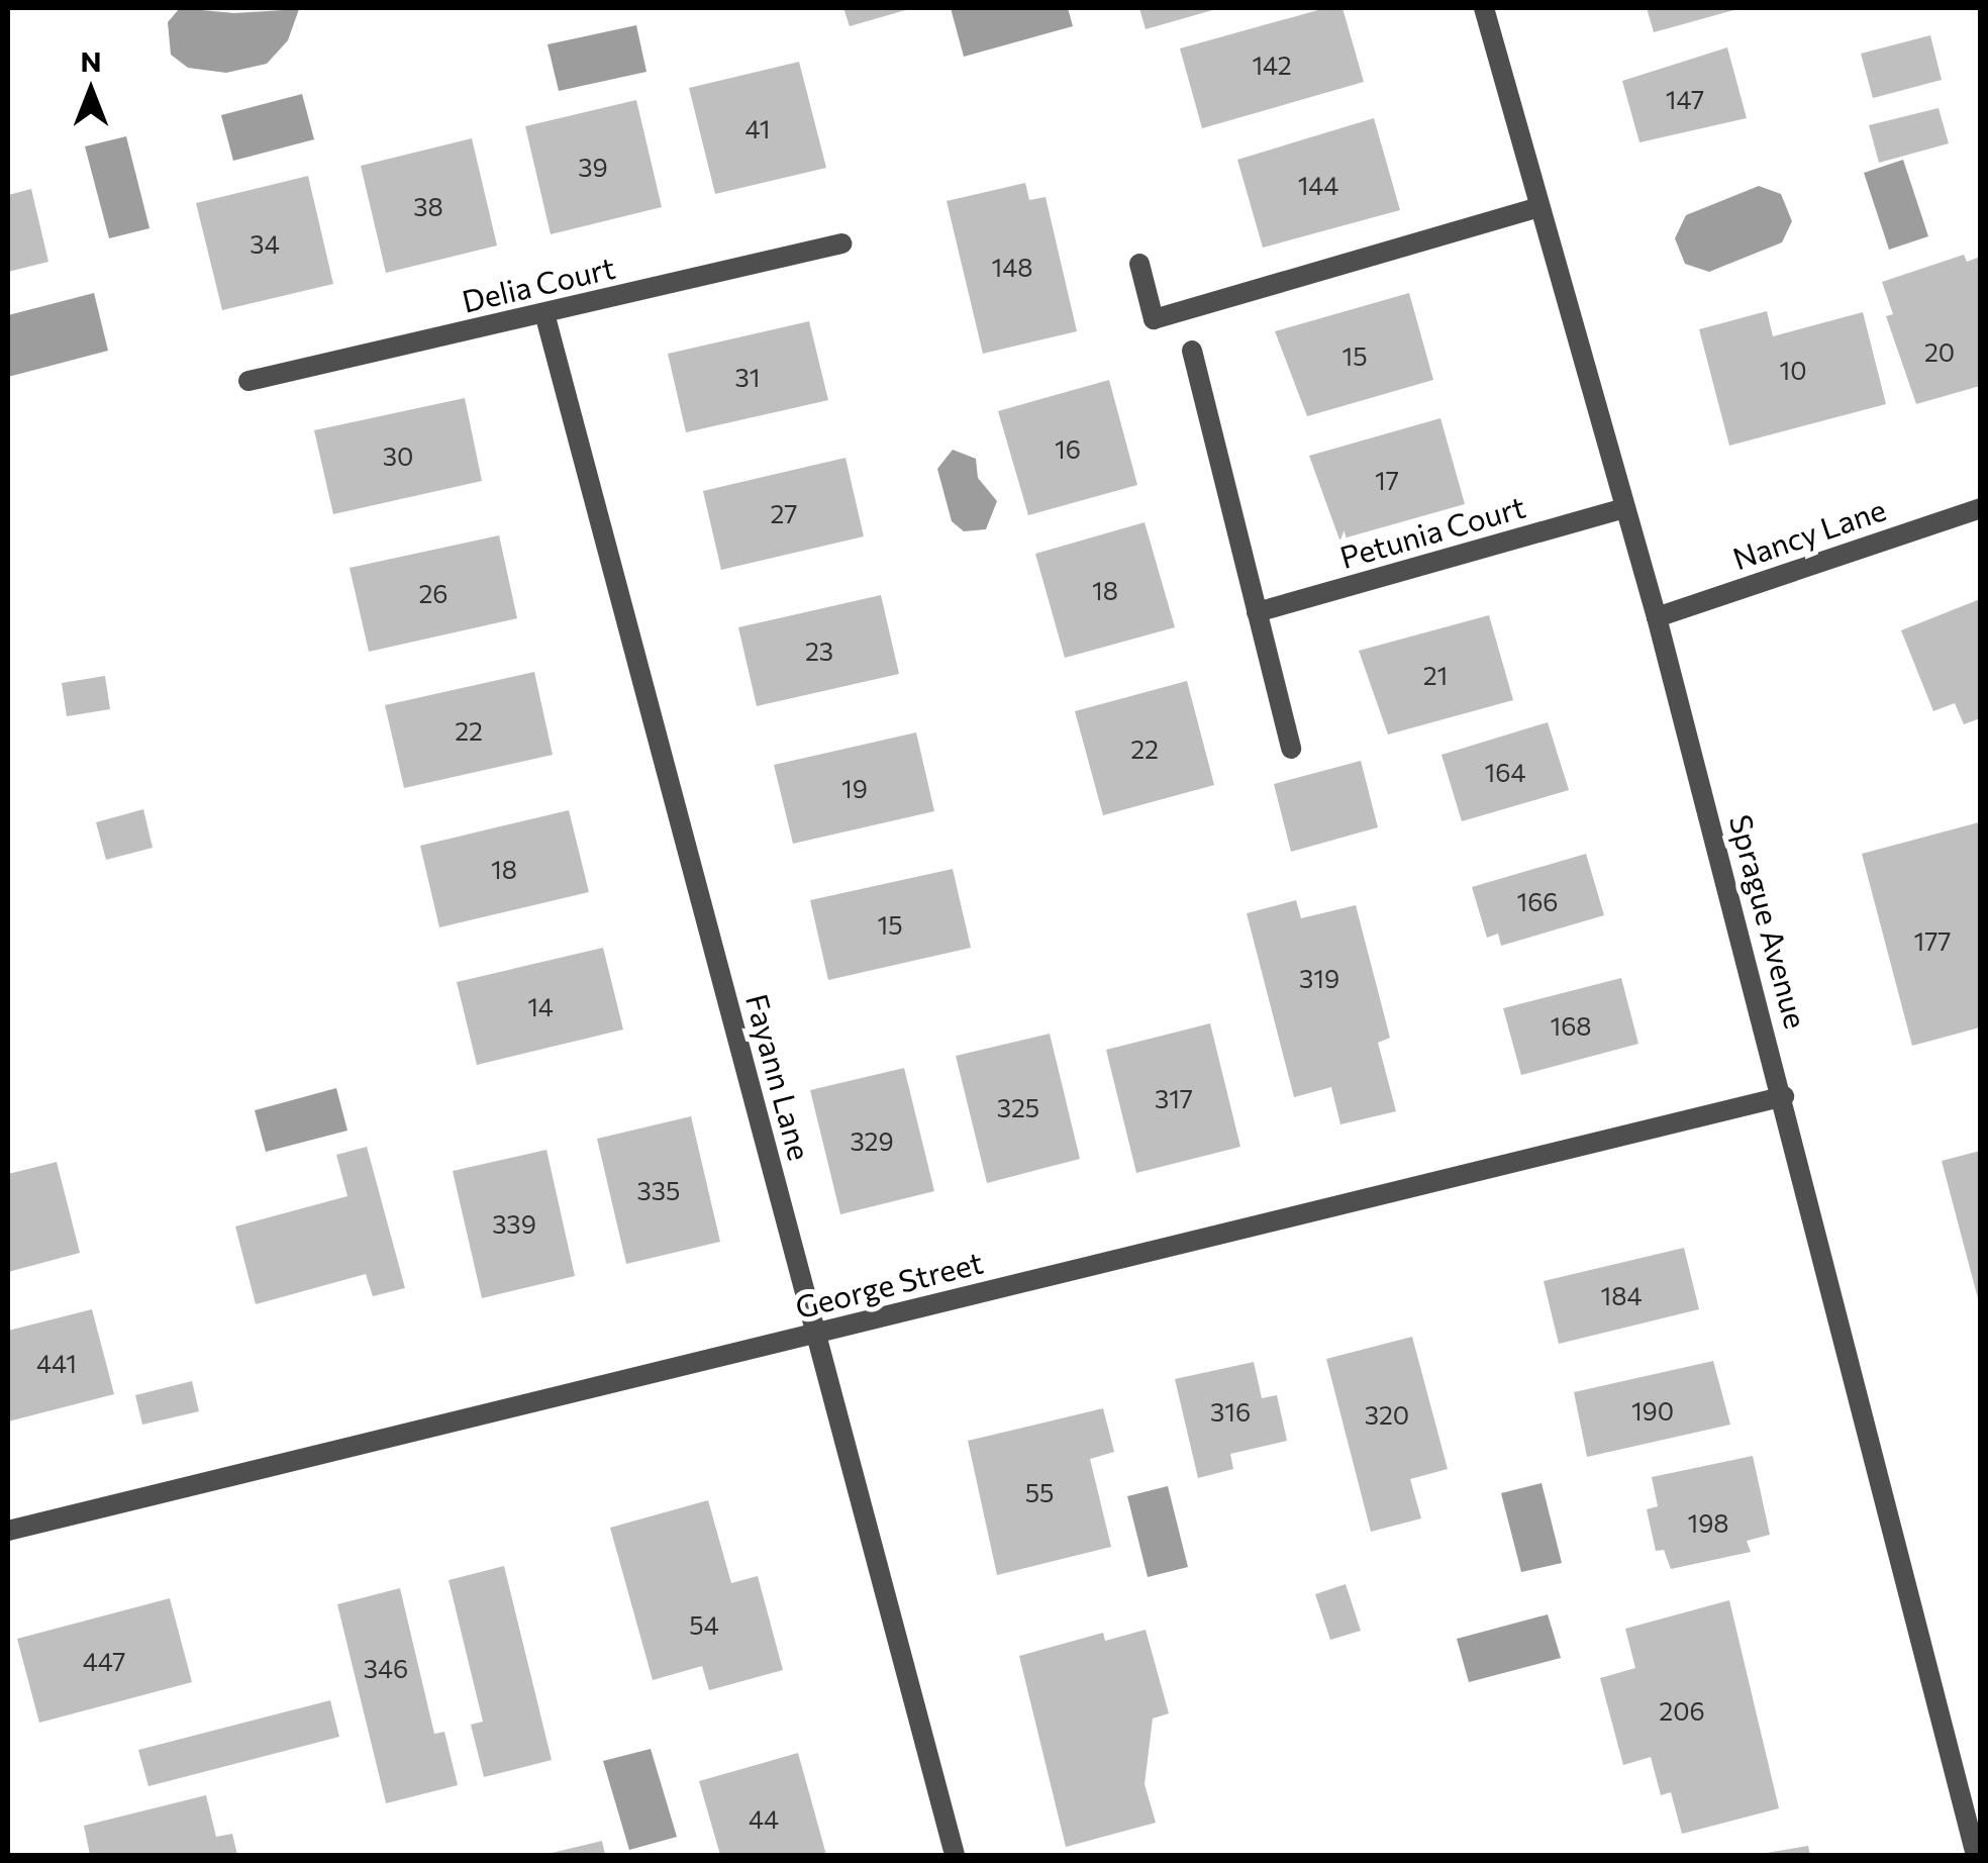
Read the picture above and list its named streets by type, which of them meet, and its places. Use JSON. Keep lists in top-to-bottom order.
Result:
{
  "streets": {
    "street": [
      "Delia Court",
      "Petunia Court",
      "Nancy Lane",
      "Sprague Avenue",
      "Fayann Lane",
      "George Street"
    ]
  },
  "crossings": [
    ["Delia Court", "Fayann Lane"],
    ["Petunia Court", "Sprague Avenue"],
    ["Nancy Lane", "Sprague Avenue"],
    ["Sprague Avenue", "George Street"],
    ["Fayann Lane", "George Street"]
  ],
  "house_numbers": [
    "142",
    "147",
    "41",
    "39",
    "144",
    "38",
    "34",
    "148",
    "20",
    "15",
    "10",
    "31",
    "16",
    "30",
    "17",
    "27",
    "18",
    "26",
    "23",
    "21",
    "22",
    "22",
    "164",
    "19",
    "18",
    "166",
    "15",
    "177",
    "319",
    "14",
    "168",
    "317",
    "325",
    "329",
    "335",
    "339",
    "184",
    "441",
    "190",
    "316",
    "320",
    "55",
    "198",
    "54",
    "447",
    "346",
    "206",
    "44"
  ],
  "north": "top"
}
